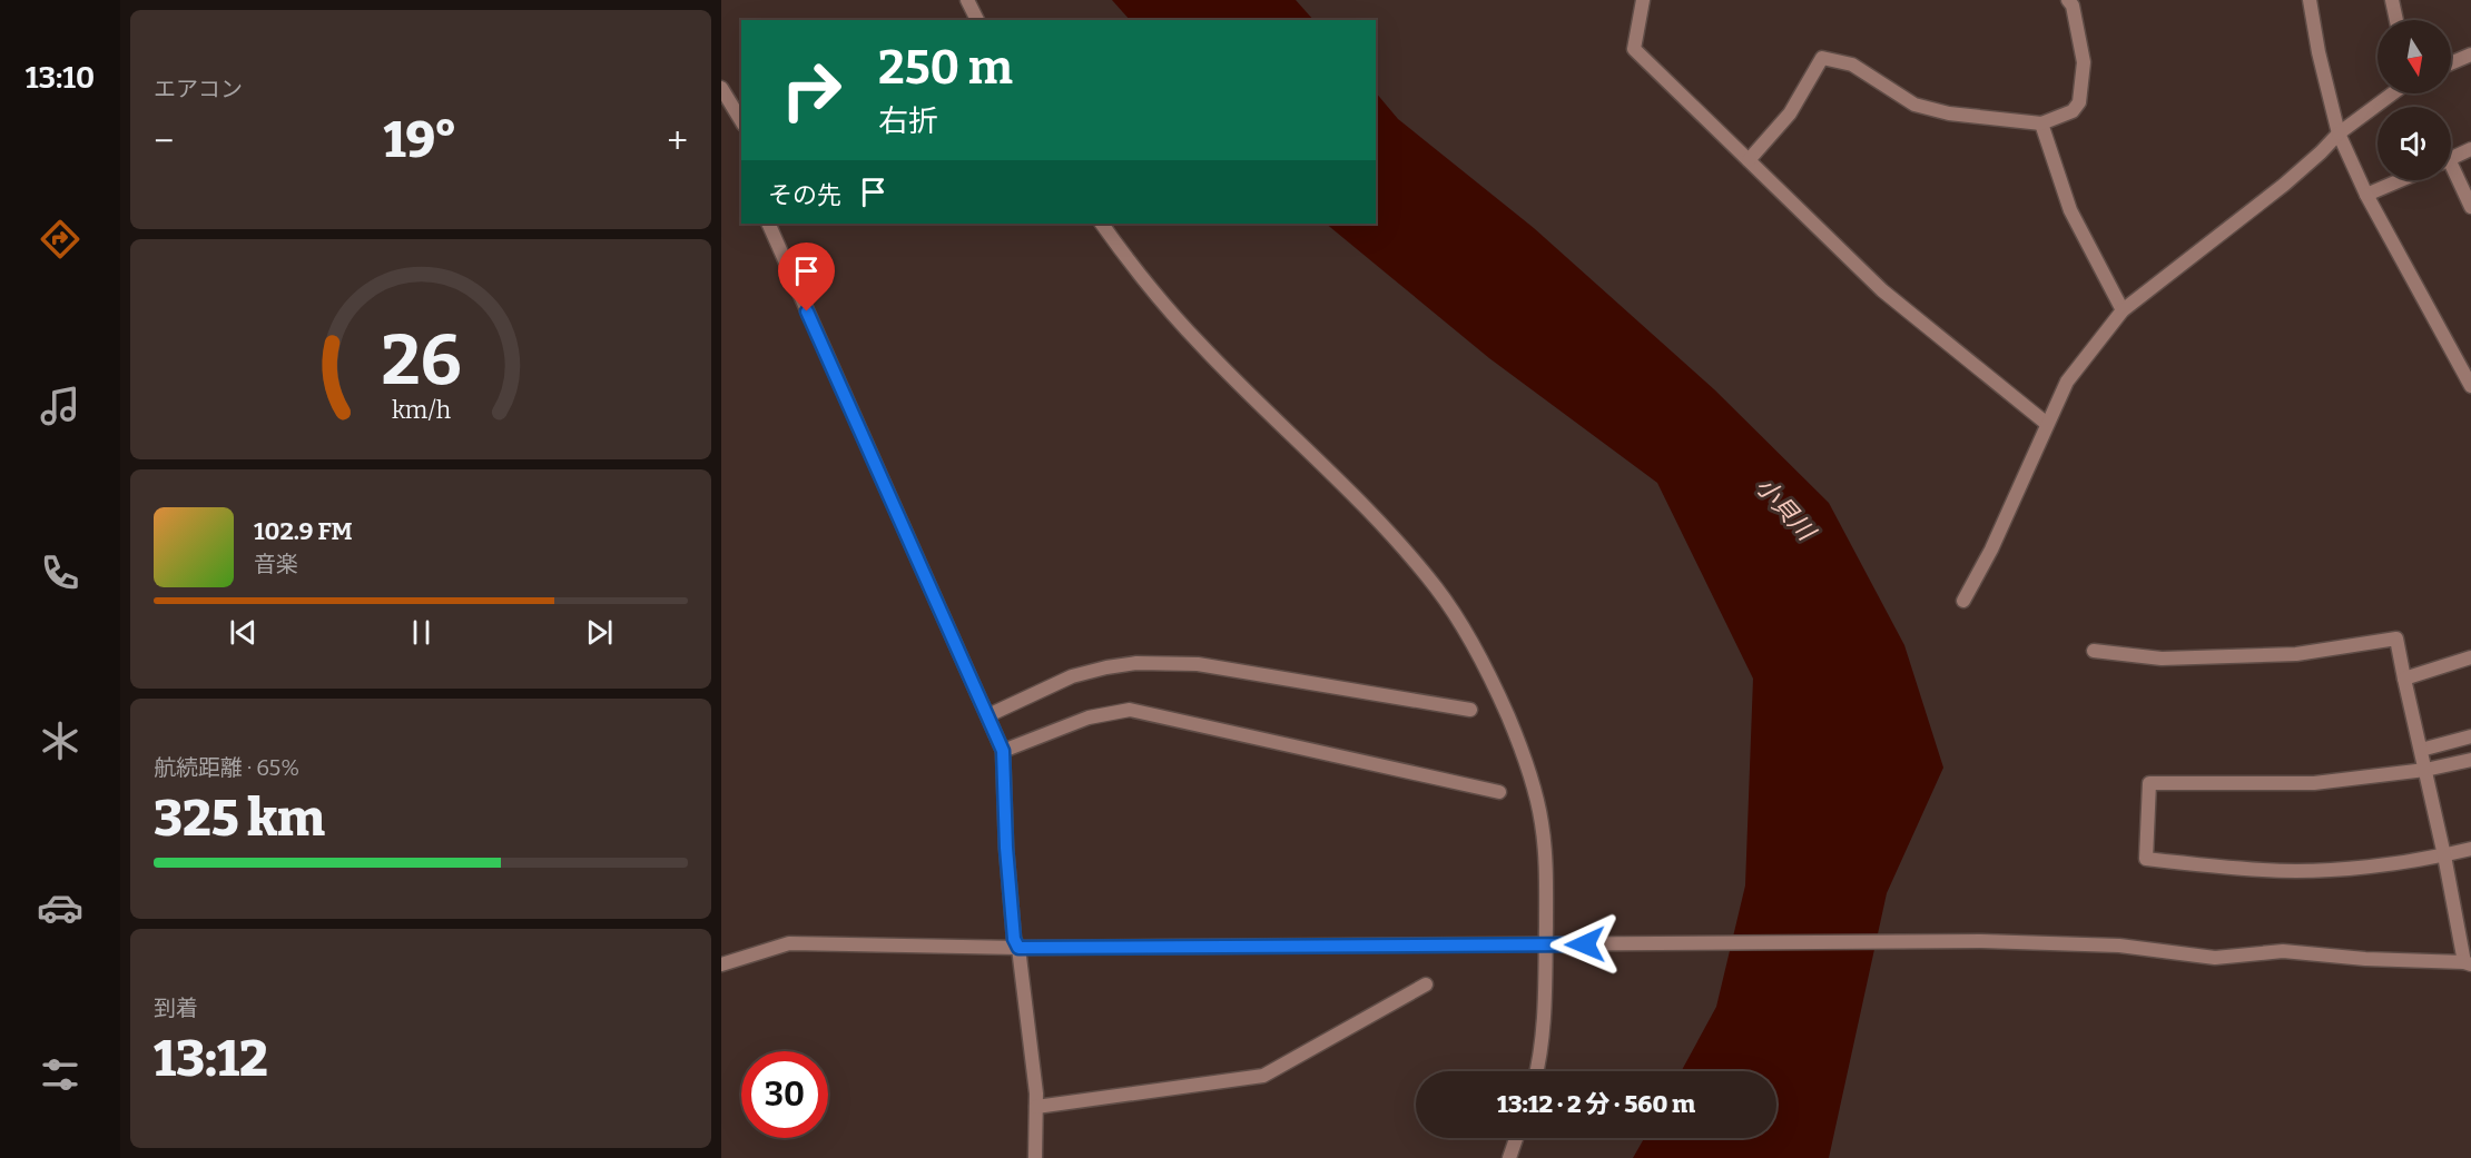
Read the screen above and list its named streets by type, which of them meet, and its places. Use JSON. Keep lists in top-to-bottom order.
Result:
{
  "water": ["小貝川"],
  "north": "bottom",
  "page": {
    "tabs": "13:10",
    "tile": [
      "エアコン",
      ["航続距離 · 65%", "325 km"],
      ["到着", "13:12"]
    ],
    "turn": ["250 m", "右折"],
    "heat": ["−", "19°", "+"],
    "then": "その先",
    "song": ["102.9 FM", "音楽"],
    "limit": "30",
    "trip": "13:12 · 2 分 · 560 m",
    "gauge": ["26", "km/h"]
  }
}
